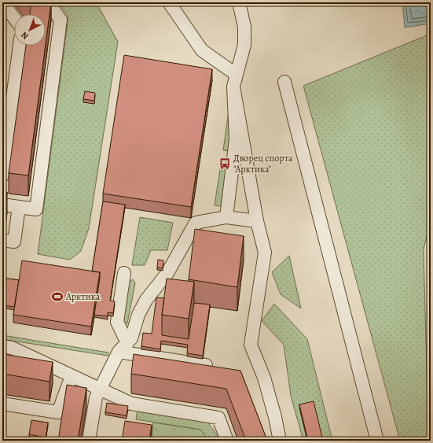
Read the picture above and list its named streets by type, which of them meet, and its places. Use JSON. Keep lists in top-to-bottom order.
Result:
{
  "places": {
    "bus stop": ["Дворец спорта \"Арктика\""],
    "sports": ["Арктика"]
  },
  "north": "bottom left"
}
